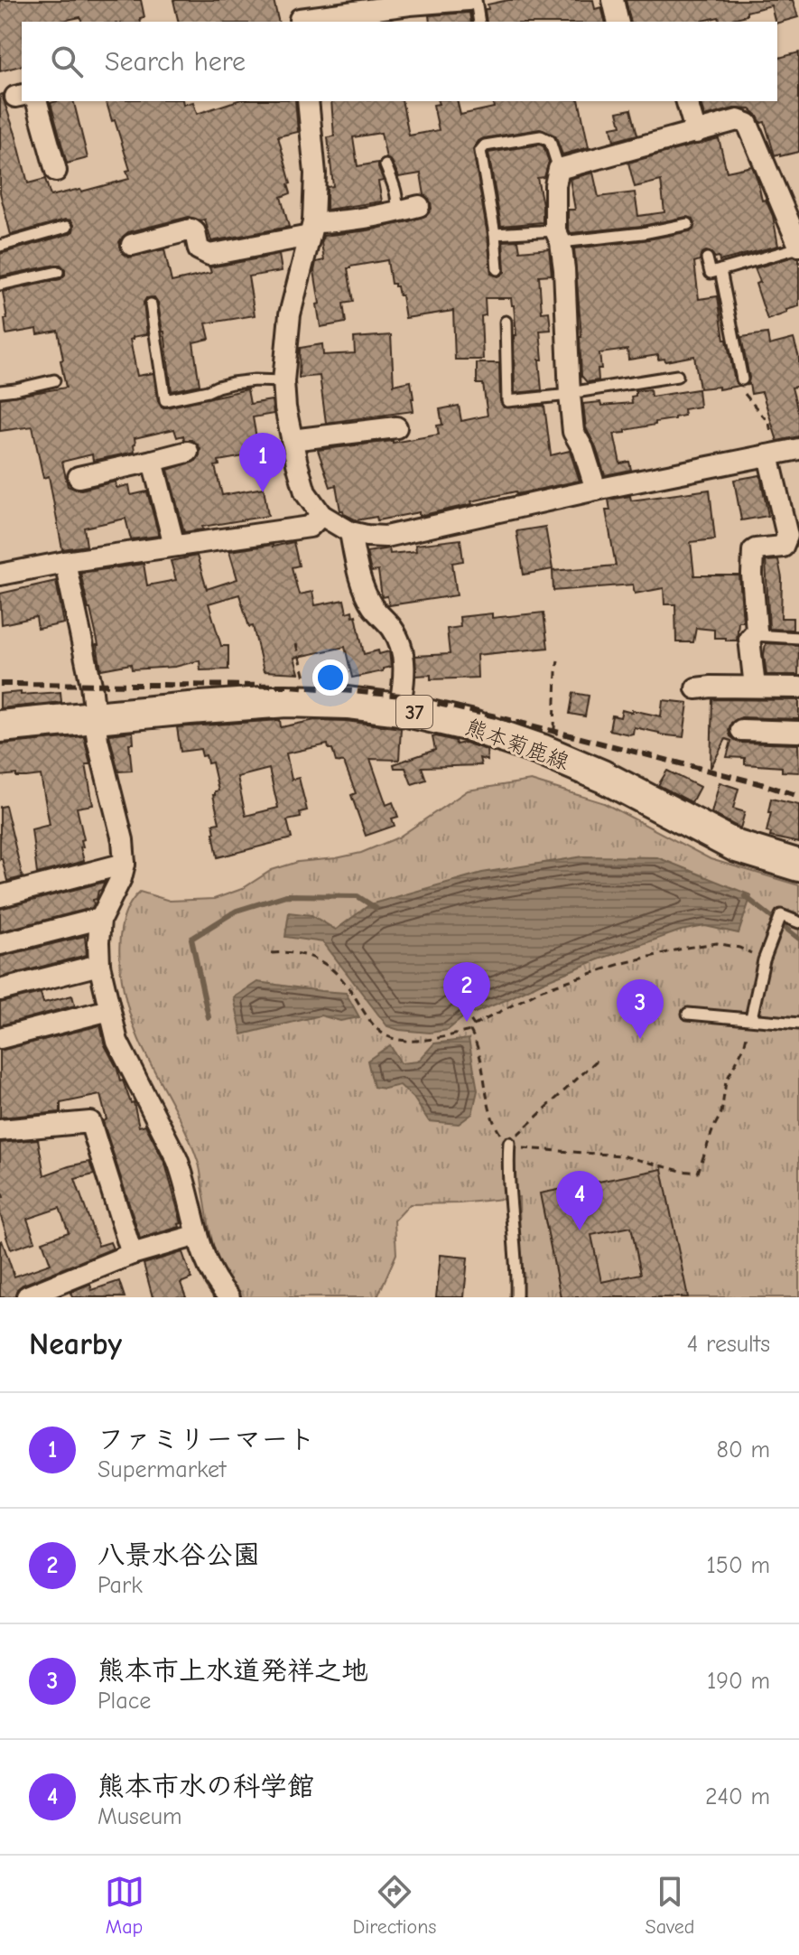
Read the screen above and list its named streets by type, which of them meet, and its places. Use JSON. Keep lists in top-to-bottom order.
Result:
{
  "streets": {
    "main road": ["37", "熊本菊鹿線"]
  },
  "page": {
    "search": "Search here",
    "pins": [
      "1",
      "2",
      "3",
      "4"
    ],
    "heading": ["Nearby", "4 results"],
    "list": [
      {
        "mark": "1",
        "name": "ファミリーマート",
        "note": "Supermarket",
        "value": "80 m"
      },
      {
        "mark": "2",
        "name": "八景水谷公園",
        "note": "Park",
        "value": "150 m"
      },
      {
        "mark": "3",
        "name": "熊本市上水道発祥之地",
        "note": "Place",
        "value": "190 m"
      },
      {
        "mark": "4",
        "name": "熊本市水の科学館",
        "note": "Museum",
        "value": "240 m"
      }
    ],
    "nav": ["Map", "Directions", "Saved"]
  }
}
